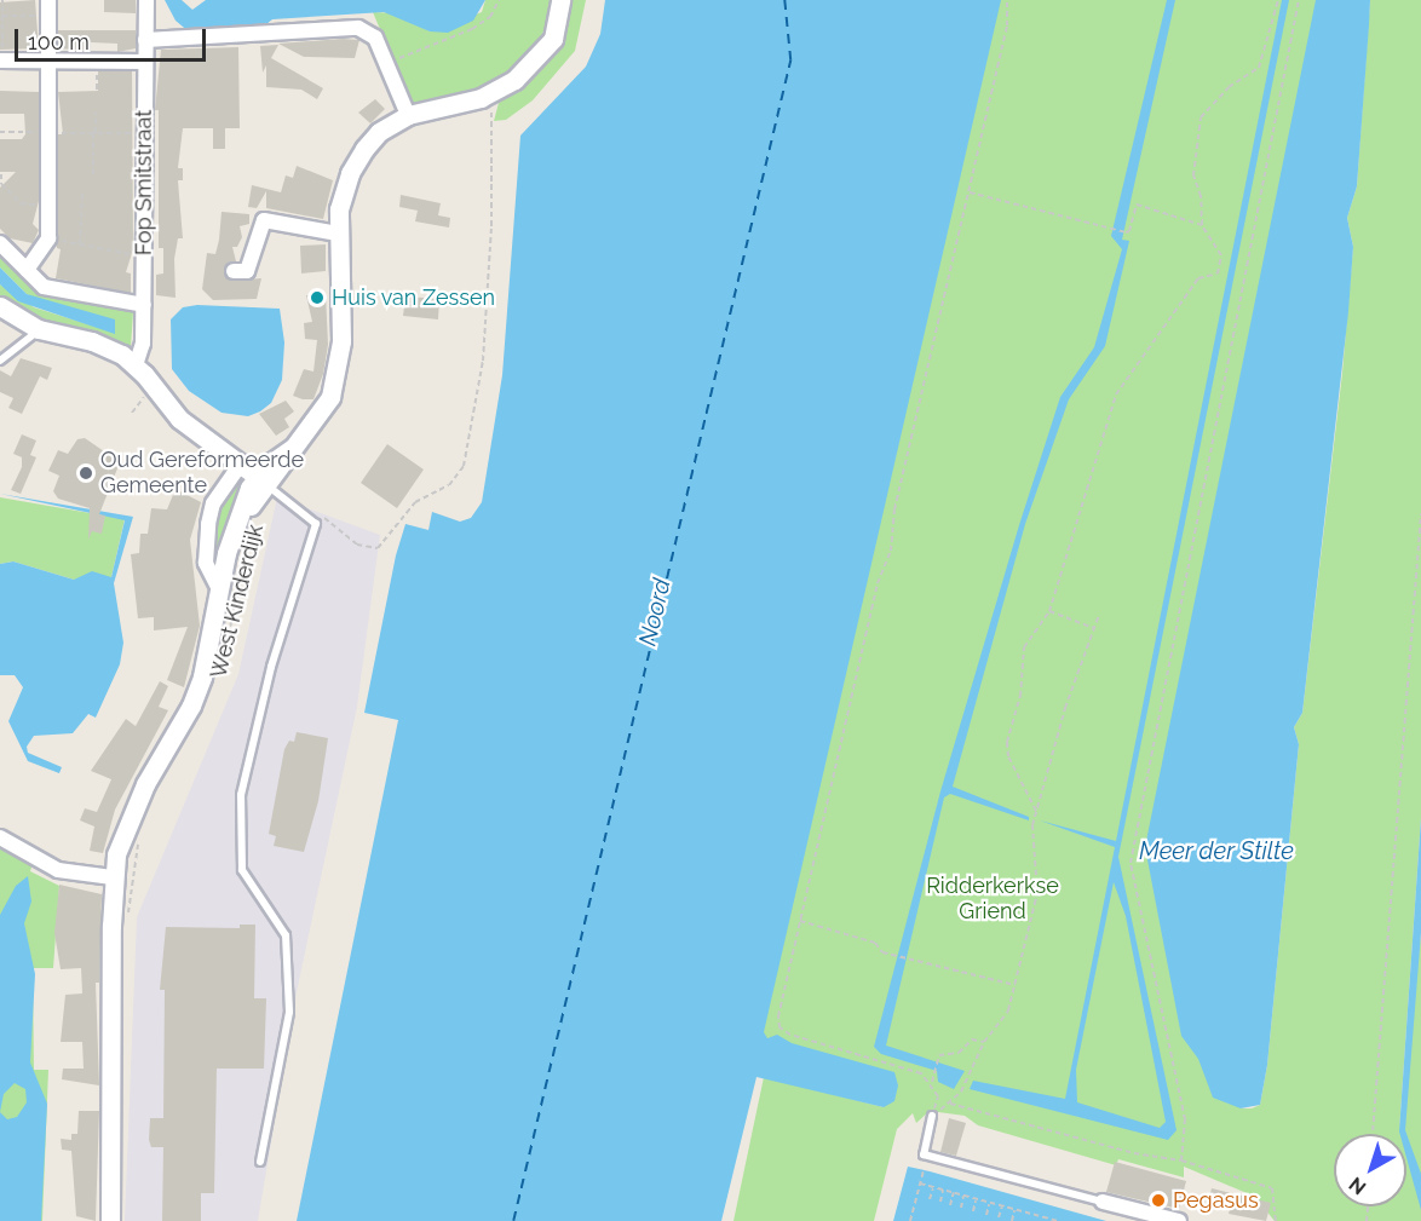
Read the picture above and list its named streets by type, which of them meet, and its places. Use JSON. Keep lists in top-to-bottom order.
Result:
{
  "streets": {
    "street": ["Fop Smitstraat", "West Kinderdijk"]
  },
  "water": ["Noord", "Meer der Stilte"],
  "parks": ["Ridderkerkse Griend"],
  "places": ["Huis van Zessen", "Oud Gereformeerde Gemeente", "Pegasus"],
  "scale_bar": "100 m",
  "north": "bottom left"
}
